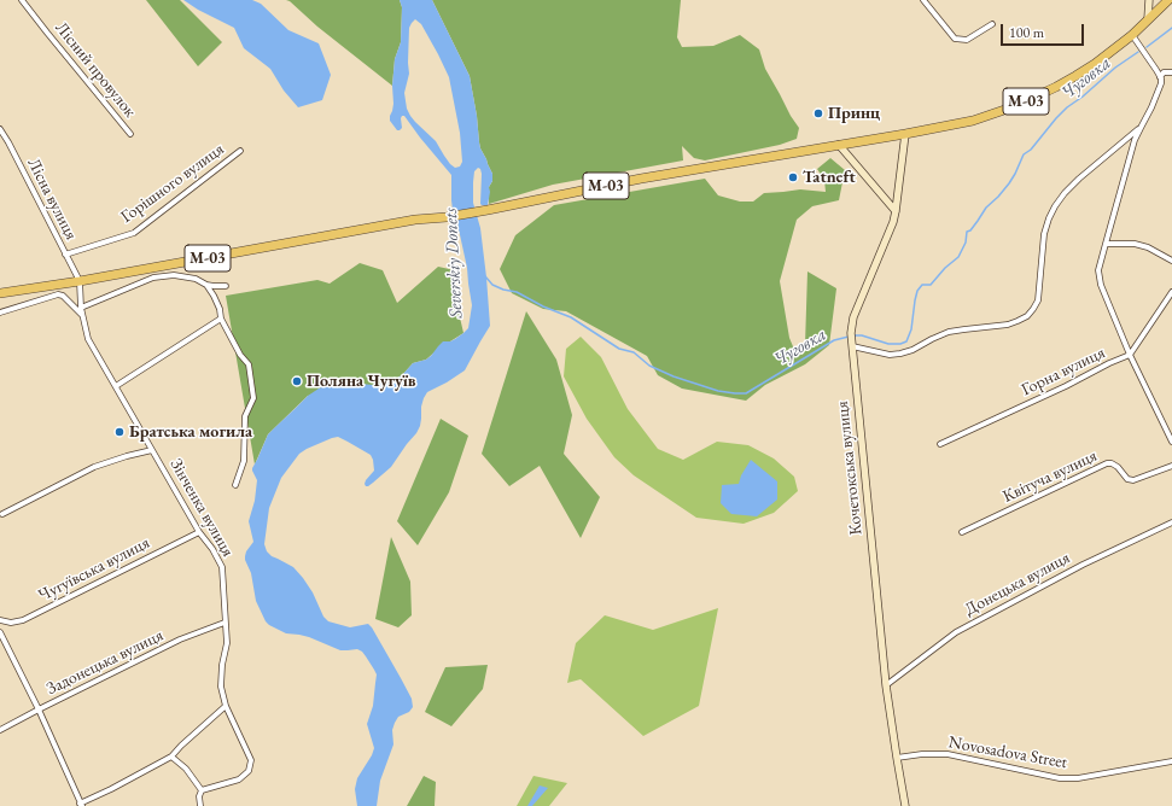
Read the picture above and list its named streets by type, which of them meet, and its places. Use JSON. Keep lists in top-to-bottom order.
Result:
{
  "streets": {
    "highway": ["М-03"],
    "main road": ["Кочетокська вулиця"],
    "street": [
      "Лісний провулок",
      "Горішного вулиця",
      "Лісна вулиця",
      "Горна вулиця",
      "Квітуча вулиця",
      "Зінченка вулиця",
      "Чугуївська вулиця",
      "Донецька вулиця",
      "Задонецька вулиця",
      "Novosadova Street"
    ]
  },
  "crossings": [
    ["М-03", "Лісна вулиця"],
    ["М-03", "Кочетокська вулиця"],
    ["М-03", "Зінченка вулиця"],
    ["Горішного вулиця", "Лісна вулиця"],
    ["Лісна вулиця", "Зінченка вулиця"],
    ["Кочетокська вулиця", "Донецька вулиця"],
    ["Кочетокська вулиця", "Novosadova Street"],
    ["Зінченка вулиця", "Чугуївська вулиця"],
    ["Зінченка вулиця", "Задонецька вулиця"]
  ],
  "water": ["Чуговка", "Severskiy Donets"],
  "places": [
    "Принц",
    "Tatneft",
    "Поляна Чугуїв",
    "Братська могила"
  ],
  "scale_bar": "100 m"
}
